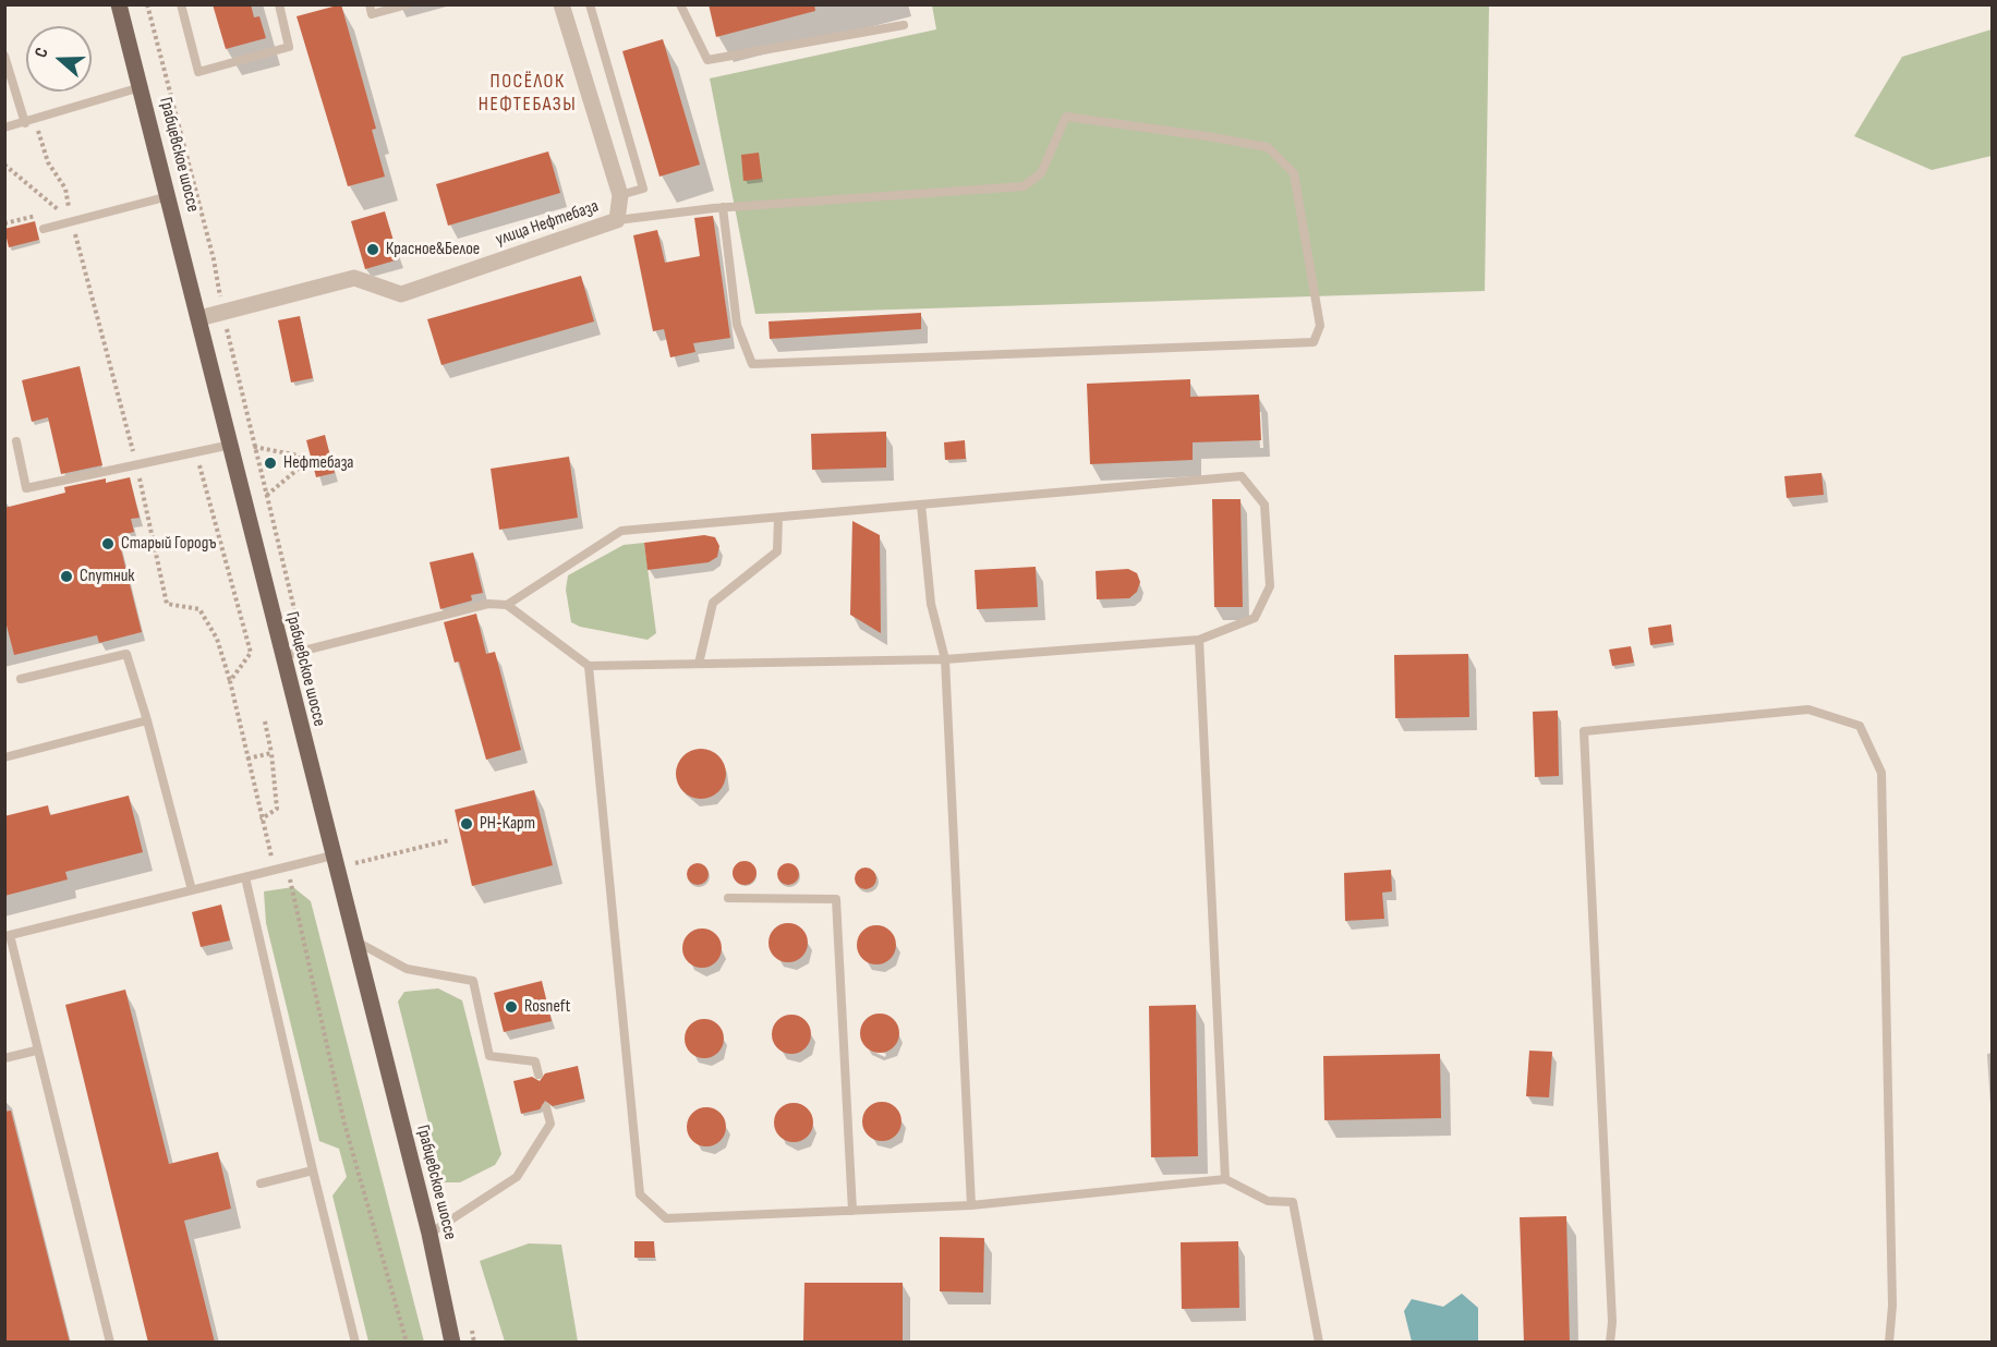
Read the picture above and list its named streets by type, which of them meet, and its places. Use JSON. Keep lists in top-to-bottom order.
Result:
{
  "streets": {
    "main road": ["Грабцевское шоссе"],
    "street": ["улица Нефтебаза"]
  },
  "crossings": [
    ["Грабцевское шоссе", "улица Нефтебаза"]
  ],
  "districts": ["ПОСЁЛОК НЕФТЕБАЗЫ"],
  "places": [
    "Красное&Белое",
    "Нефтебаза",
    "Старый Городъ",
    "Спутник",
    "РН-Карт",
    "Rosneft"
  ],
  "north": "left"
}
